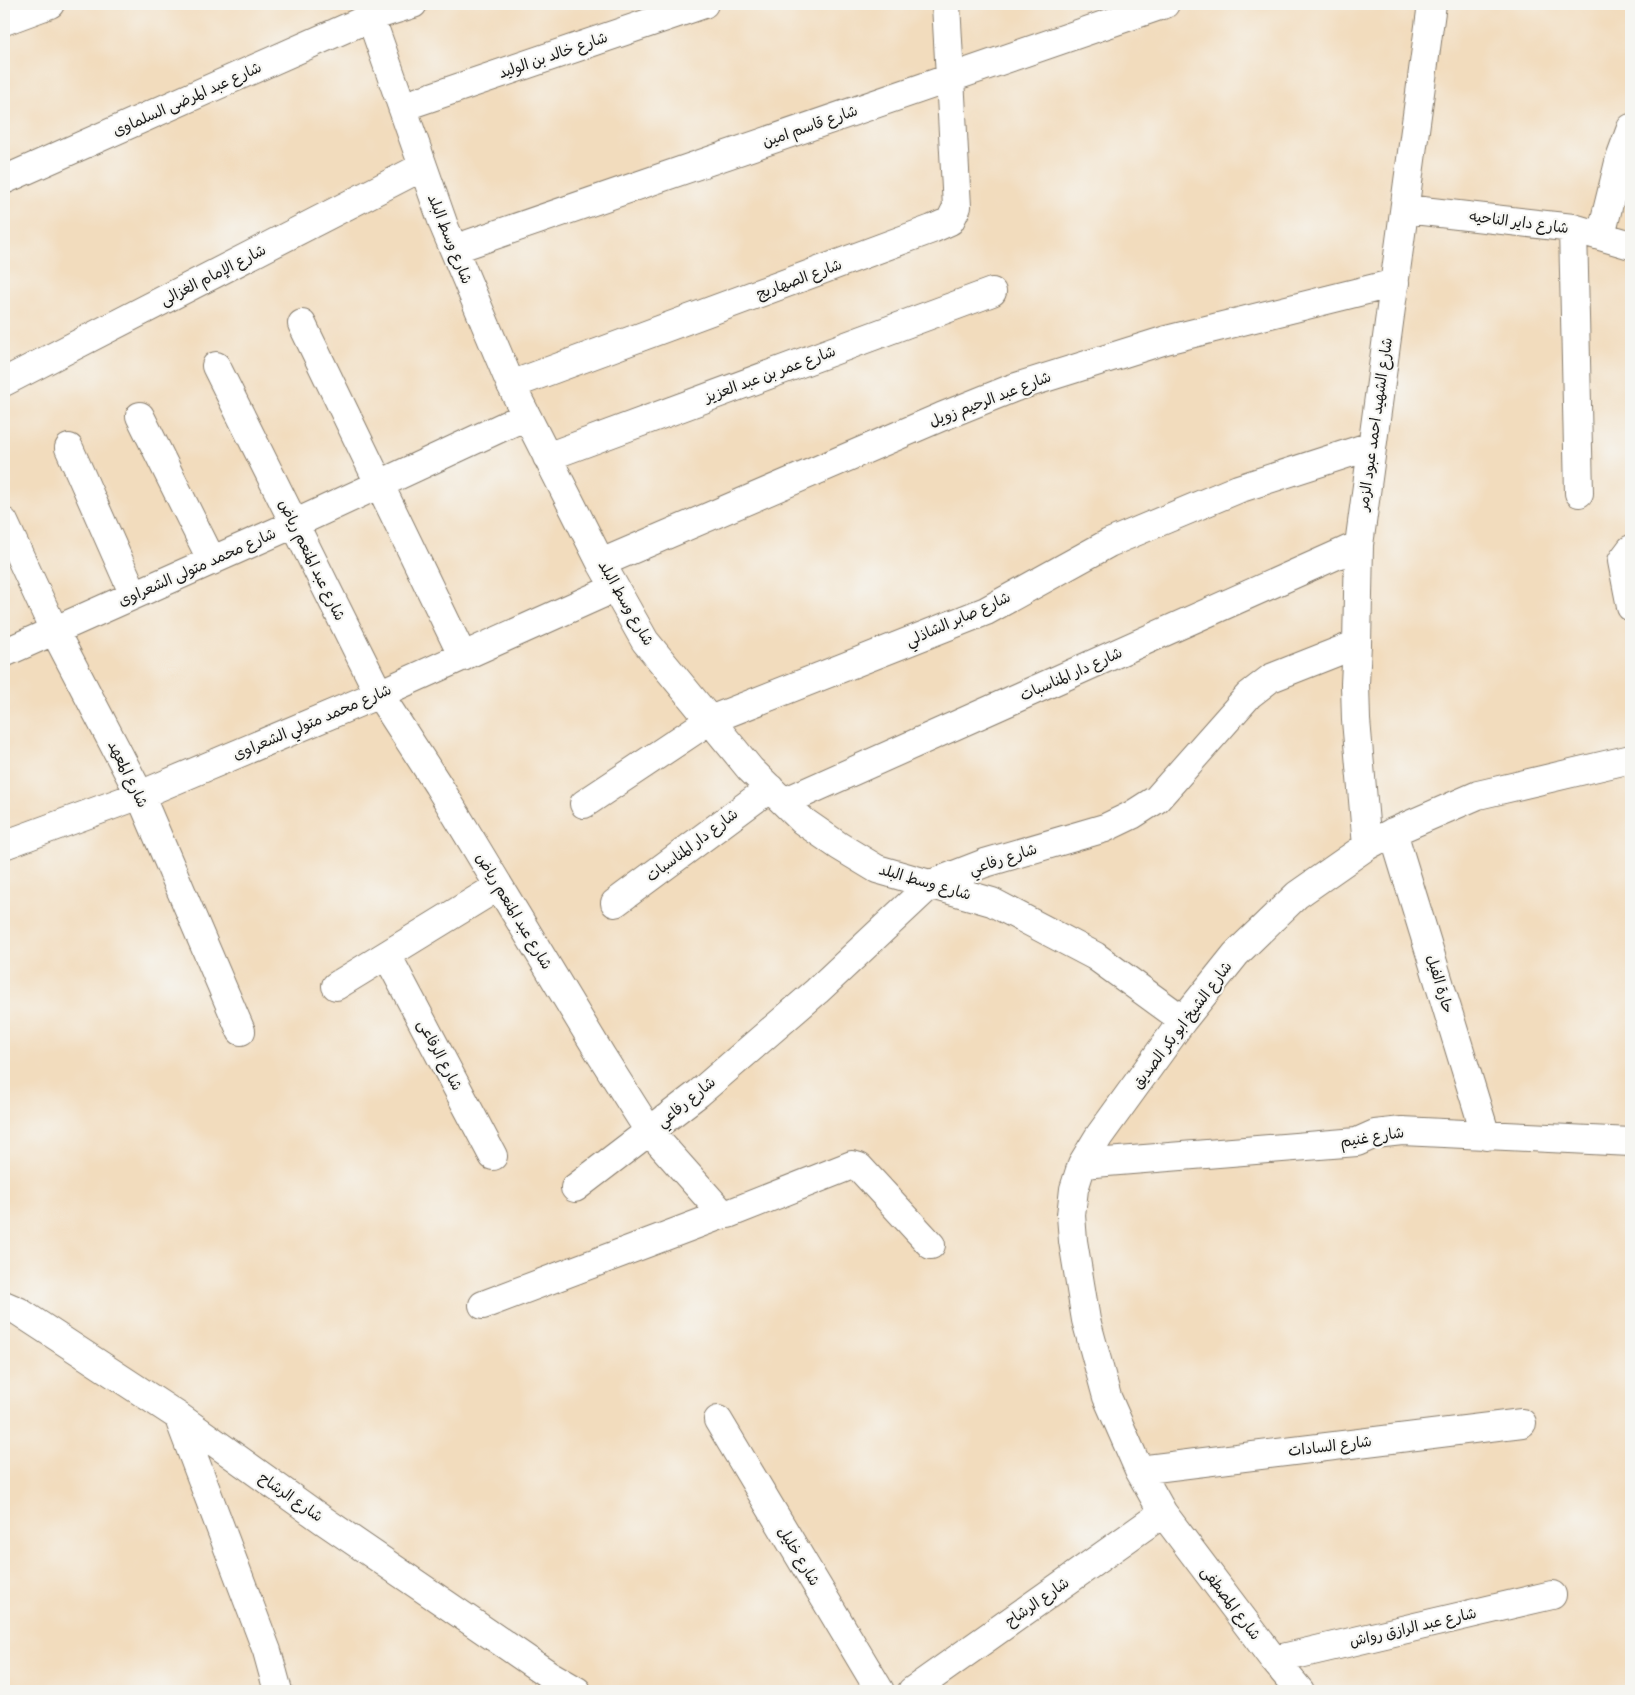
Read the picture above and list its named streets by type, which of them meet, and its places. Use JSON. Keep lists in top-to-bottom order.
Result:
{
  "streets": {
    "street": [
      "شارع خالد بن الوليد",
      "شارع عبد المرضى السلماوى",
      "شارع قاسم امين",
      "شارع داير الناحيه",
      "شارع وسط البلد",
      "شارع الإمام الغزالى",
      "شارع الصهاريج",
      "شارع عمر بن عبد العزيز",
      "شارع عبد الرحيم زويل",
      "شارع الشهيد احمد عبود الزمر",
      "شارع عبد المنعم رياض",
      "شارع محمد متولى الشعراوى",
      "شارع صابر الشاذلي",
      "شارع دار المناسبات",
      "شارع محمد متولي الشعراوى",
      "شارع المعهد",
      "شارع رفاعي",
      "حارة الفيل",
      "شارع الشيخ ابو بكر الصديق",
      "شارع الرفاعى",
      "شارع غنيم",
      "شارع السادات",
      "شارع الرشاح",
      "شارع خليل",
      "شارع المصطفى",
      "شارع عبد الرازق رواش"
    ]
  },
  "crossings": [
    ["شارع خالد بن الوليد", "شارع وسط البلد"],
    ["شارع عبد المرضى السلماوى", "شارع وسط البلد"],
    ["شارع قاسم امين", "شارع وسط البلد"],
    ["شارع قاسم امين", "شارع الصهاريج"],
    ["شارع داير الناحيه", "شارع الشهيد احمد عبود الزمر"],
    ["شارع وسط البلد", "شارع الإمام الغزالى"],
    ["شارع وسط البلد", "شارع الصهاريج"],
    ["شارع وسط البلد", "شارع عمر بن عبد العزيز"],
    ["شارع وسط البلد", "شارع عبد الرحيم زويل"],
    ["شارع وسط البلد", "شارع محمد متولى الشعراوى"],
    ["شارع وسط البلد", "شارع صابر الشاذلي"],
    ["شارع وسط البلد", "شارع دار المناسبات"],
    ["شارع وسط البلد", "شارع محمد متولي الشعراوى"],
    ["شارع وسط البلد", "شارع رفاعي"],
    ["شارع وسط البلد", "شارع الشيخ ابو بكر الصديق"],
    ["شارع عبد الرحيم زويل", "شارع الشهيد احمد عبود الزمر"],
    ["شارع الشهيد احمد عبود الزمر", "شارع صابر الشاذلي"],
    ["شارع الشهيد احمد عبود الزمر", "شارع دار المناسبات"],
    ["شارع الشهيد احمد عبود الزمر", "شارع رفاعي"],
    ["شارع الشهيد احمد عبود الزمر", "شارع الشيخ ابو بكر الصديق"],
    ["شارع عبد المنعم رياض", "شارع محمد متولى الشعراوى"],
    ["شارع عبد المنعم رياض", "شارع محمد متولي الشعراوى"],
    ["شارع عبد المنعم رياض", "شارع رفاعي"],
    ["شارع محمد متولى الشعراوى", "شارع المعهد"],
    ["شارع محمد متولي الشعراوى", "شارع المعهد"],
    ["حارة الفيل", "شارع الشيخ ابو بكر الصديق"],
    ["حارة الفيل", "شارع غنيم"],
    ["شارع الشيخ ابو بكر الصديق", "شارع غنيم"],
    ["شارع الشيخ ابو بكر الصديق", "شارع السادات"],
    ["شارع الشيخ ابو بكر الصديق", "شارع الرشاح"],
    ["شارع الشيخ ابو بكر الصديق", "شارع المصطفى"],
    ["شارع الرشاح", "شارع المصطفى"],
    ["شارع المصطفى", "شارع عبد الرازق رواش"]
  ]
}
